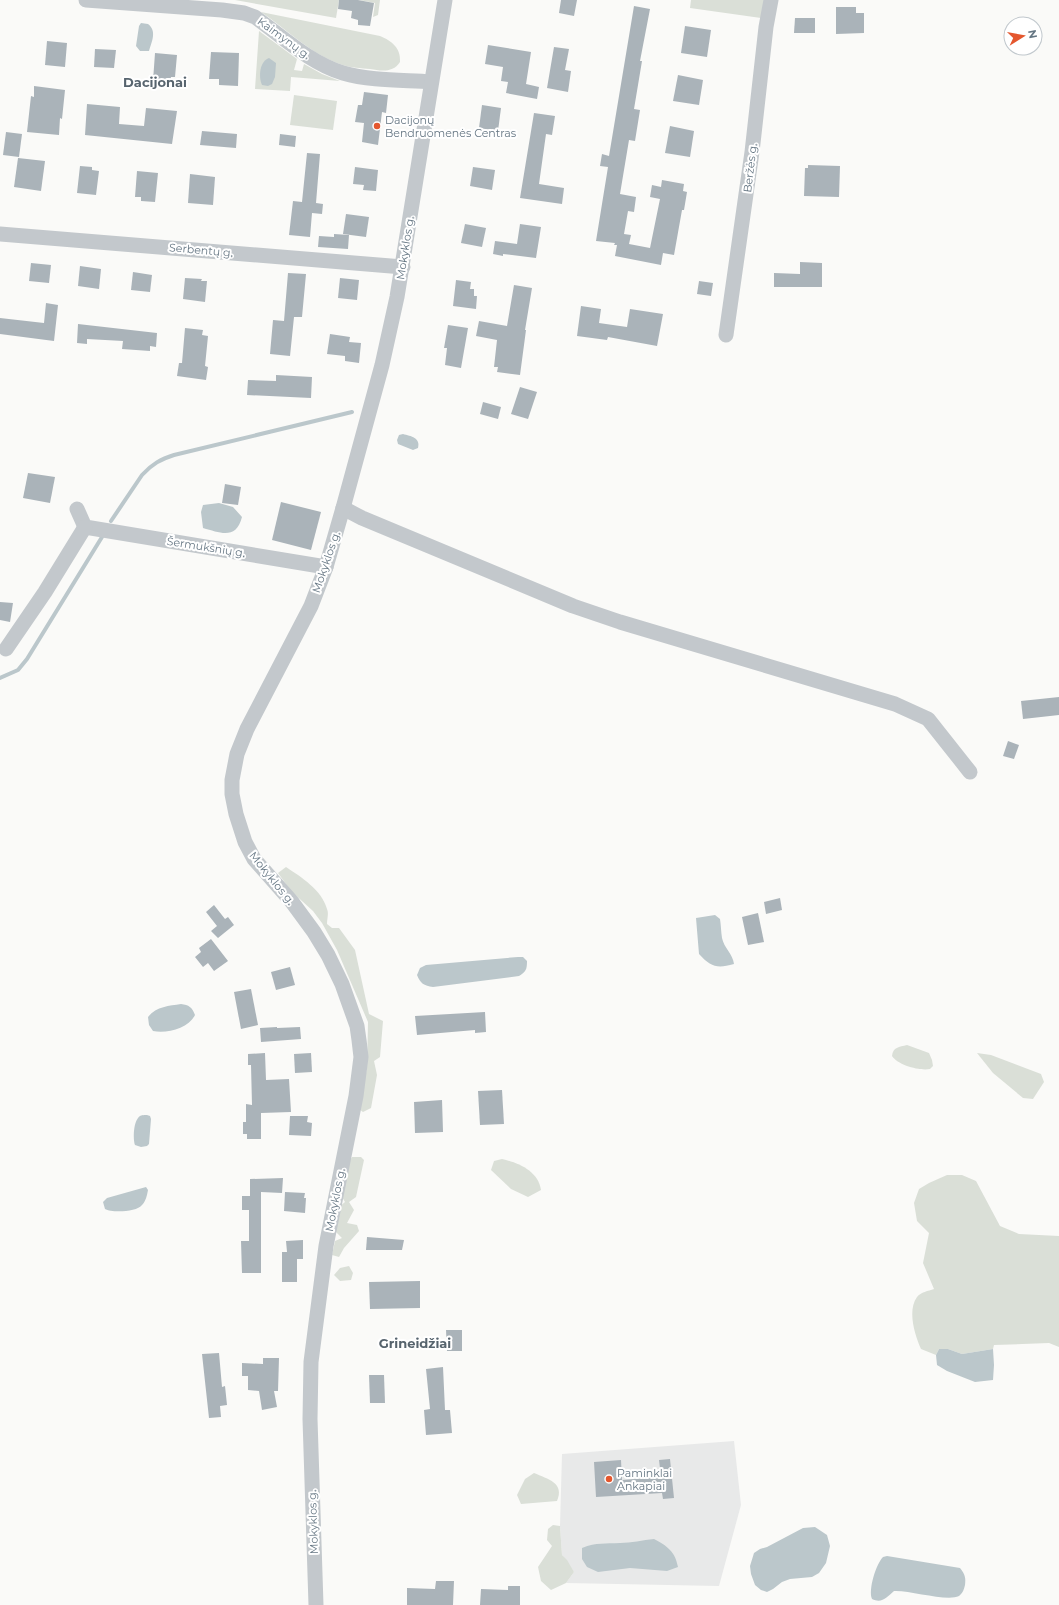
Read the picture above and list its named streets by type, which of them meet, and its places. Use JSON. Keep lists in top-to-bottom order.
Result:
{
  "streets": {
    "street": [
      "Kaimynų g.",
      "Beržės g.",
      "Mokyklos g.",
      "Serbentų g.",
      "Šermukšnių g."
    ]
  },
  "crossings": [
    ["Kaimynų g.", "Mokyklos g."],
    ["Mokyklos g.", "Serbentų g."],
    ["Mokyklos g.", "Šermukšnių g."]
  ],
  "districts": ["Dacijonai", "Grineidžiai"],
  "places": ["Dacijonų Bendruomenės Centras", "Paminklai Ankapiai"],
  "north": "right"
}
